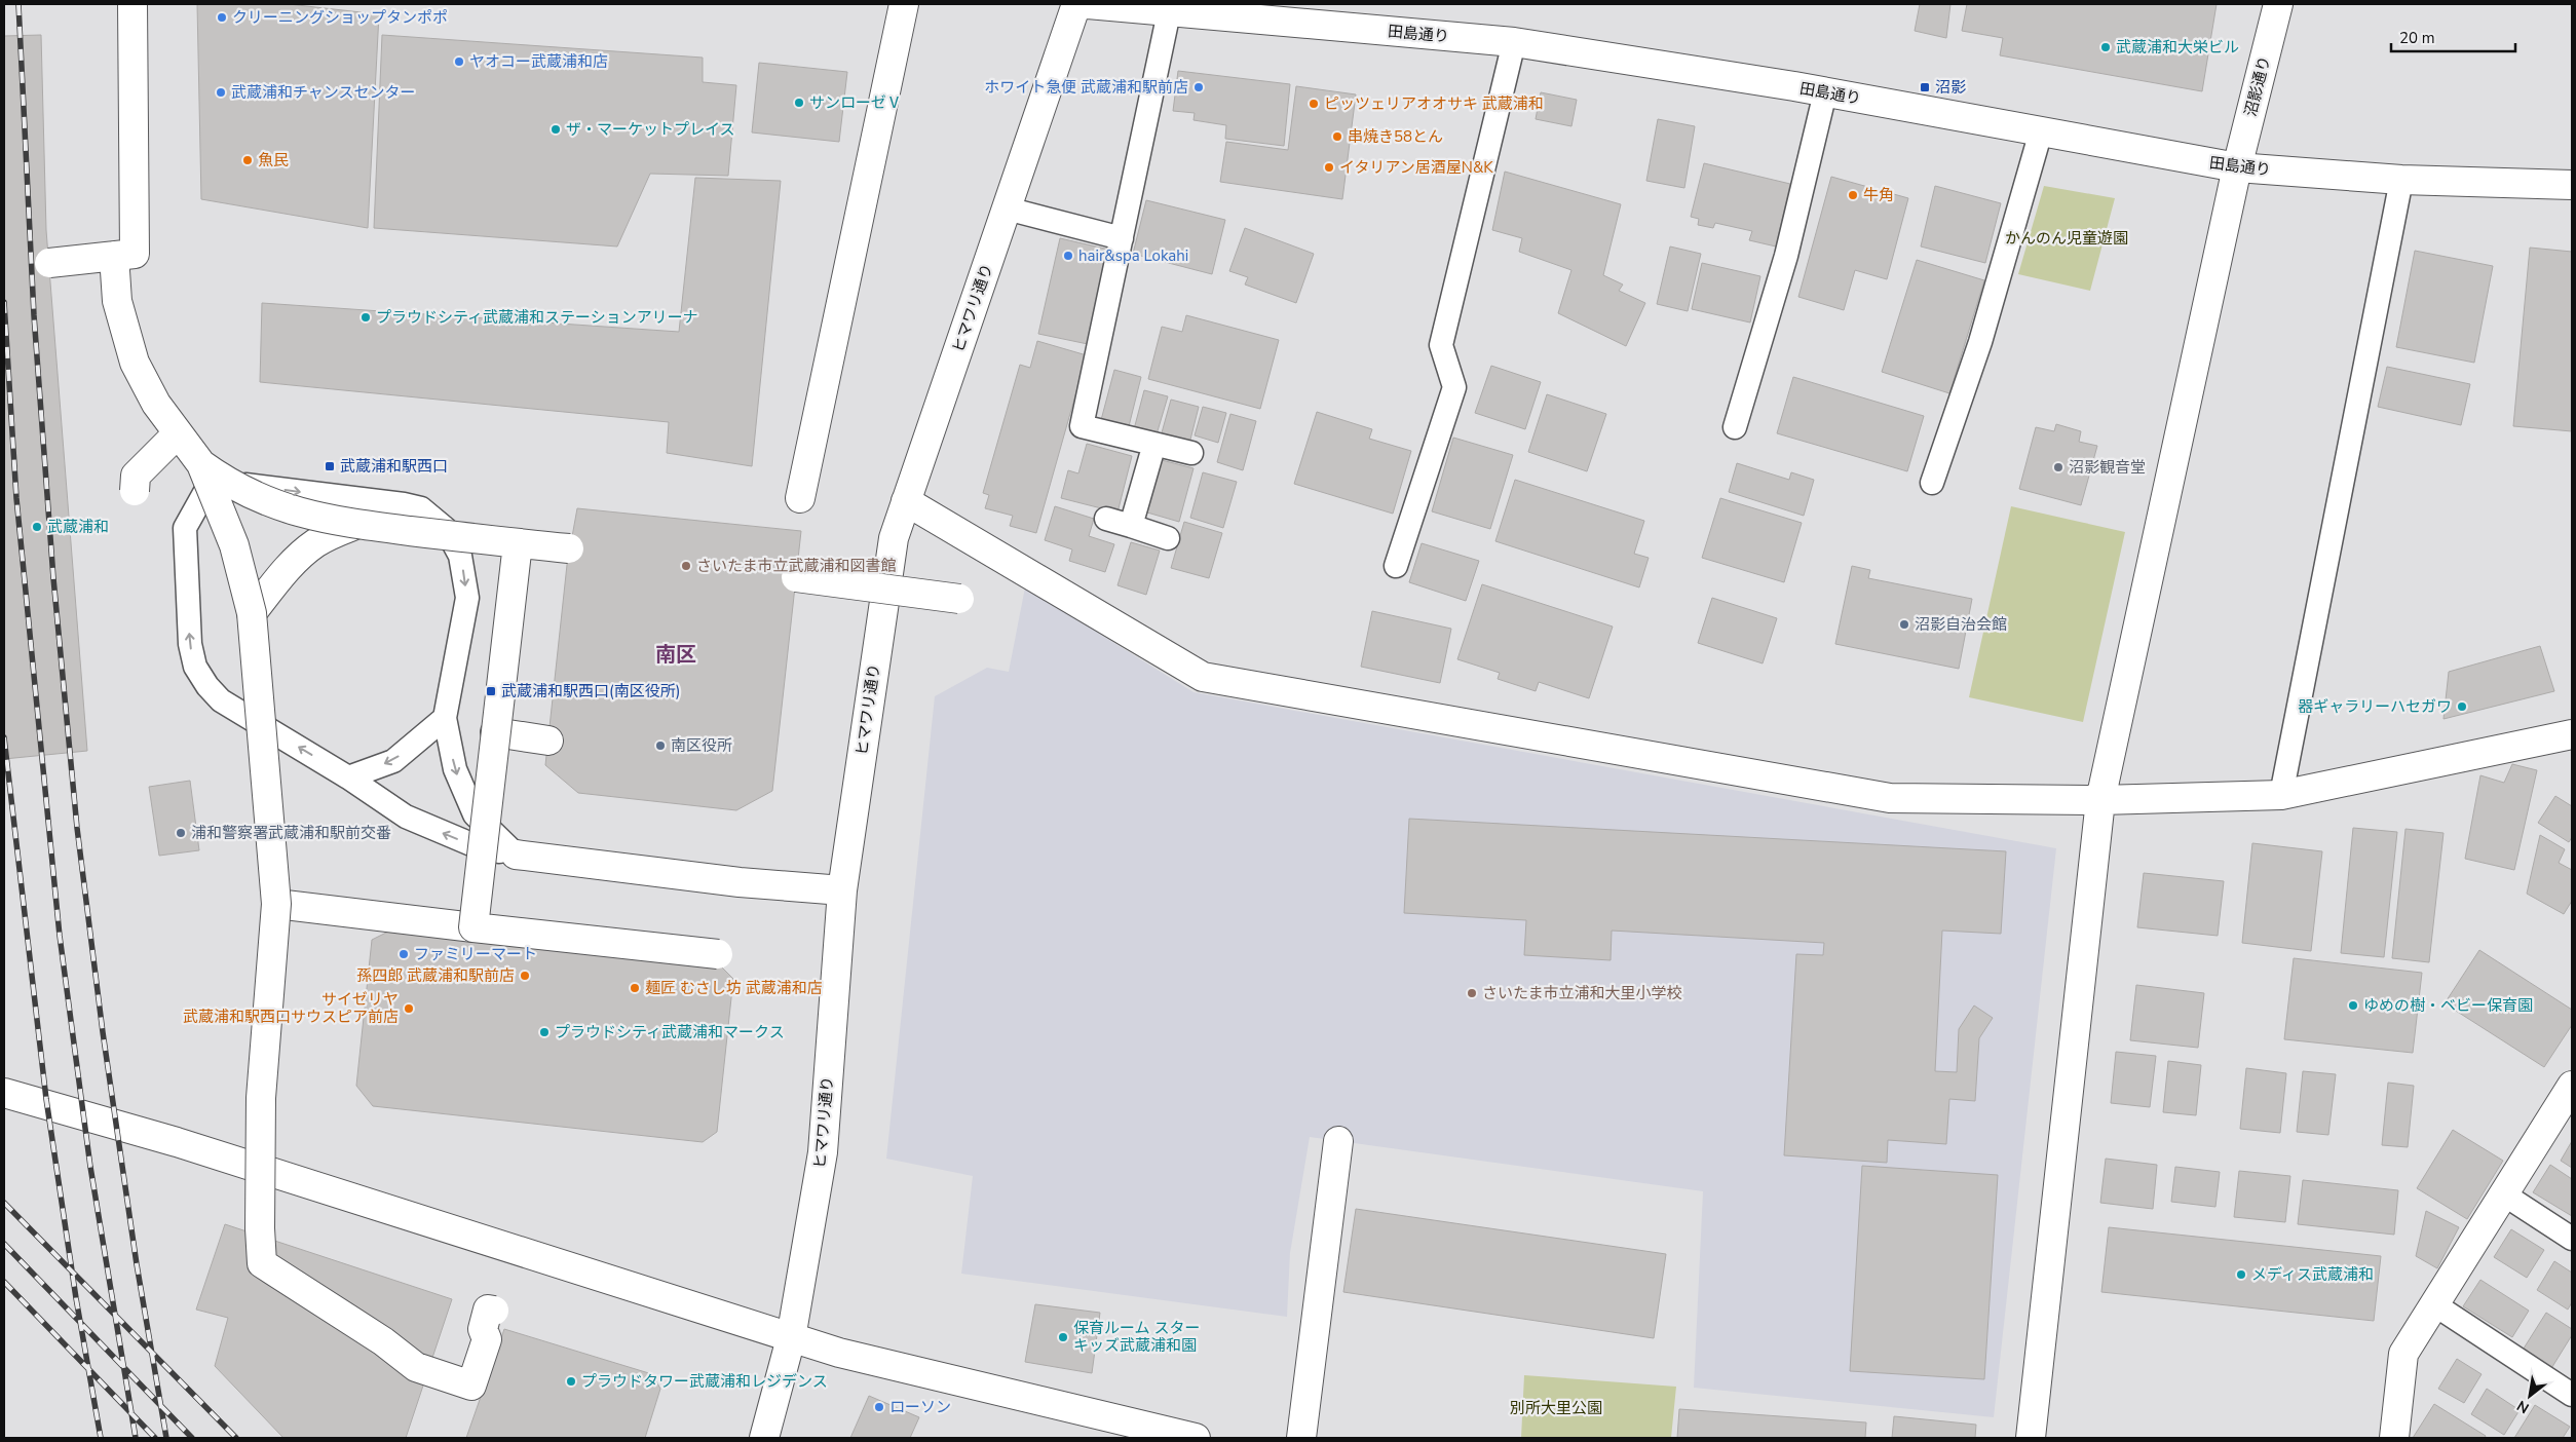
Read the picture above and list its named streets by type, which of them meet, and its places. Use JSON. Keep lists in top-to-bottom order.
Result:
{
  "streets": {
    "street": ["田島通り", "沼影通り", "ヒマワリ通り"]
  },
  "crossings": [
    ["田島通り", "沼影通り"]
  ],
  "districts": ["南区"],
  "parks": ["かんのん児童遊園", "別所大里公園"],
  "places": {
    "other": [
      "クリーニングショップタンポポ",
      "武蔵浦和大栄ビル",
      "ヤオコー武蔵浦和店",
      "ホワイト急便 武蔵浦和駅前店",
      "武蔵浦和チャンスセンター",
      "サンローゼⅤ",
      "ピッツェリアオオサキ 武蔵浦和",
      "ザ・マーケットプレイス",
      "串焼き58とん",
      "魚民",
      "イタリアン居酒屋N&K",
      "牛角",
      "hair&spa Lokahi",
      "プラウドシティ武蔵浦和ステーションアリーナ",
      "沼影観音堂",
      "武蔵浦和",
      "さいたま市立武蔵浦和図書館",
      "沼影自治会館",
      "器ギャラリーハセガワ",
      "南区役所",
      "浦和警察署武蔵浦和駅前交番",
      "ファミリーマート",
      "孫四郎 武蔵浦和駅前店",
      "麺匠 むさし坊 武蔵浦和店",
      "さいたま市立浦和大里小学校",
      "ゆめの樹・ベビー保育園",
      "サイゼリヤ 武蔵浦和駅西口サウスピア前店",
      "プラウドシティ武蔵浦和マークス",
      "メディス武蔵浦和",
      "保育ルーム スター キッズ武蔵浦和園",
      "プラウドタワー武蔵浦和レジデンス",
      "ローソン"
    ],
    "transit": ["沼影", "武蔵浦和駅西口", "武蔵浦和駅西口(南区役所)"]
  },
  "scale_bar": "20 m",
  "north": "bottom left"
}
